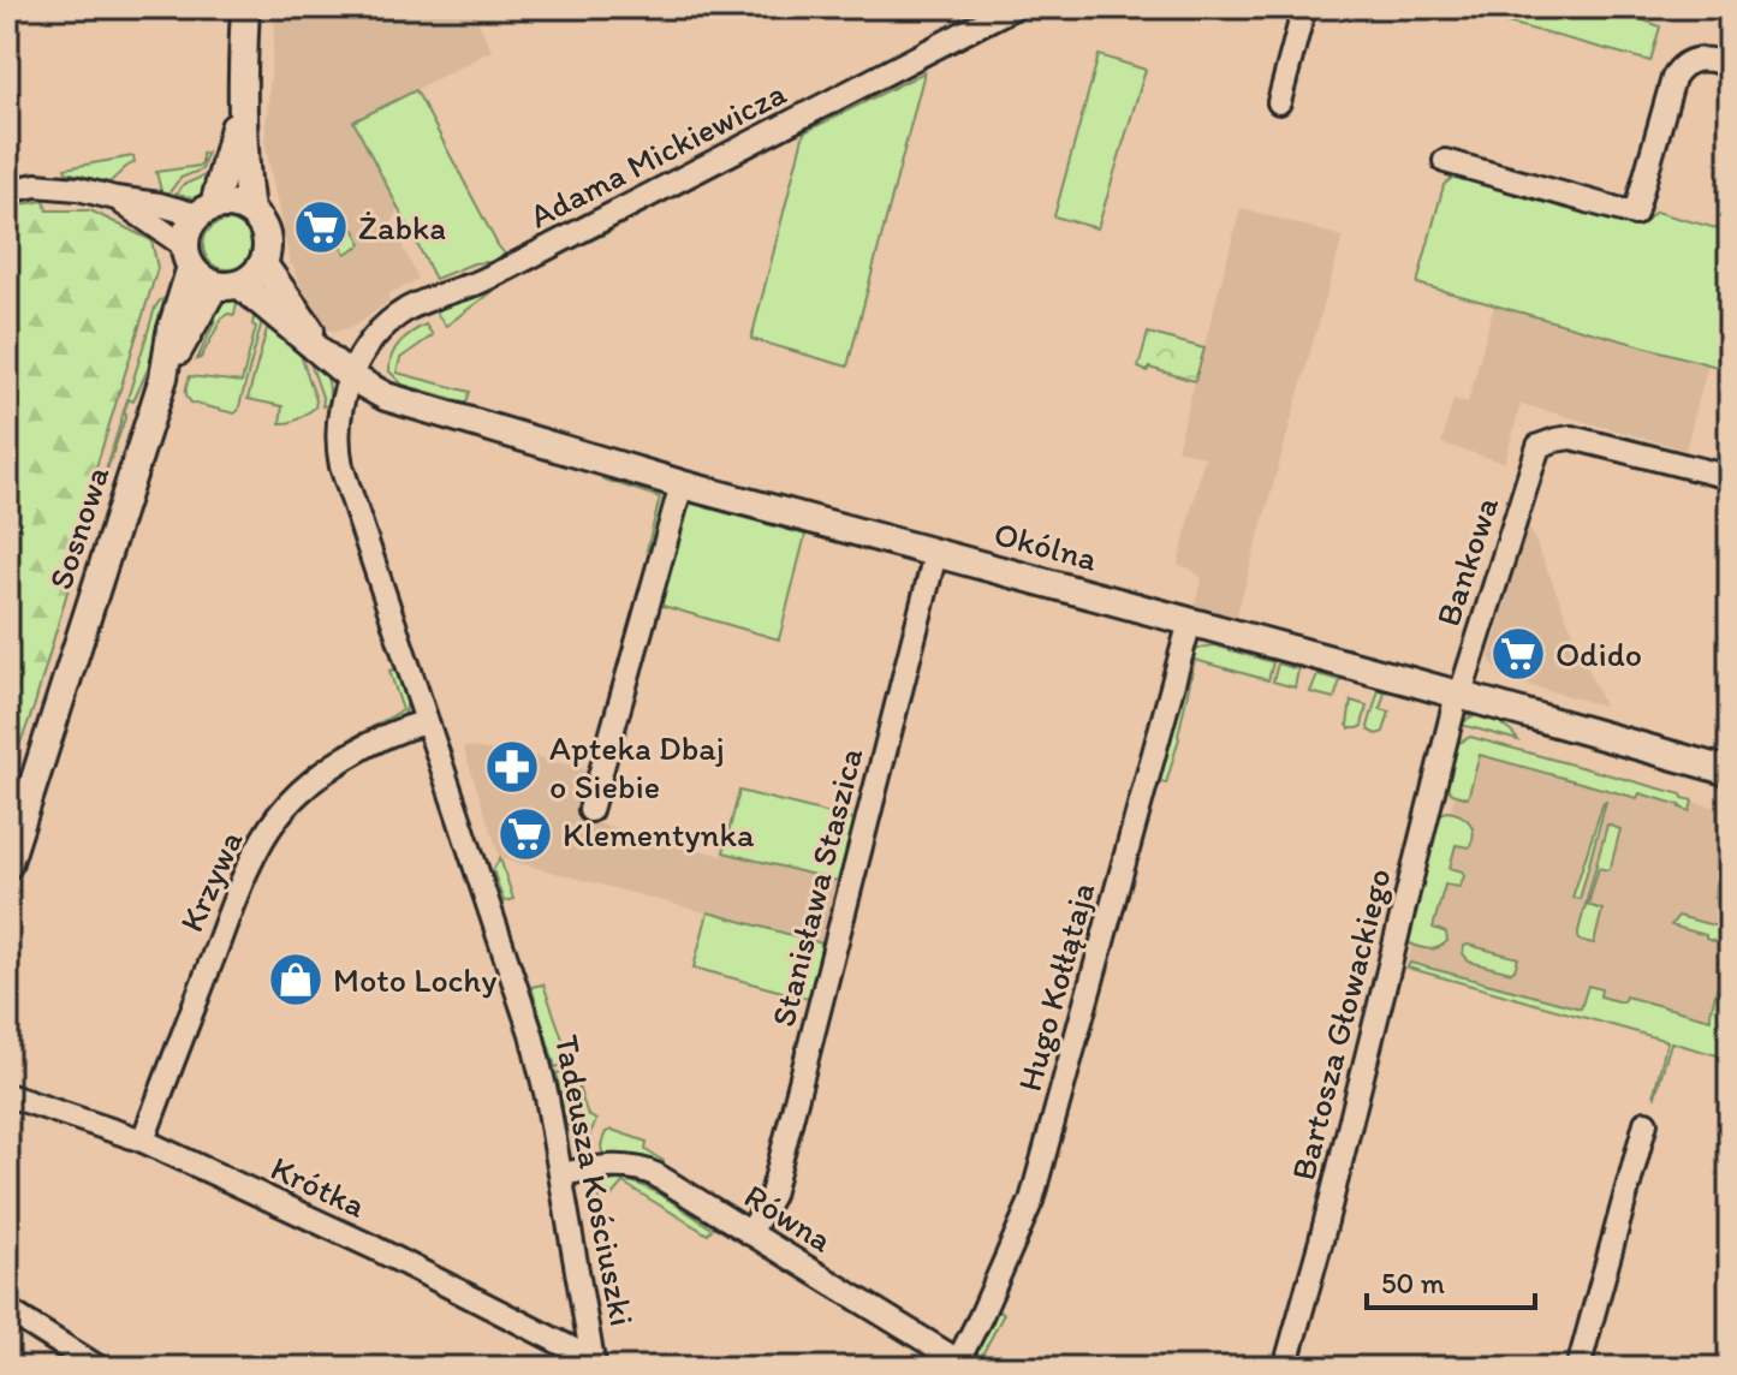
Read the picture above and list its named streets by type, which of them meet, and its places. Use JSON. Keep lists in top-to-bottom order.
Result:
{
  "streets": {
    "street": [
      "Adama Mickiewicza",
      "Sosnowa",
      "Okólna",
      "Bankowa",
      "Krzywa",
      "Stanisława Staszica",
      "Hugo Kołłątaja",
      "Bartosza Głowackiego",
      "Tadeusza Kościuszki",
      "Krótka",
      "Równa"
    ]
  },
  "crossings": [
    ["Adama Mickiewicza", "Okólna"],
    ["Adama Mickiewicza", "Tadeusza Kościuszki"],
    ["Okólna", "Bankowa"],
    ["Okólna", "Stanisława Staszica"],
    ["Okólna", "Hugo Kołłątaja"],
    ["Okólna", "Bartosza Głowackiego"],
    ["Okólna", "Tadeusza Kościuszki"],
    ["Bankowa", "Bartosza Głowackiego"],
    ["Krzywa", "Tadeusza Kościuszki"],
    ["Krzywa", "Krótka"],
    ["Stanisława Staszica", "Równa"],
    ["Hugo Kołłątaja", "Równa"],
    ["Tadeusza Kościuszki", "Krótka"],
    ["Tadeusza Kościuszki", "Równa"]
  ],
  "places": {
    "supermarket": ["Żabka", "Odido", "Klementynka"],
    "pharmacy": ["Apteka Dbaj o Siebie"],
    "shop": ["Moto Lochy"]
  },
  "scale_bar": "50 m"
}
